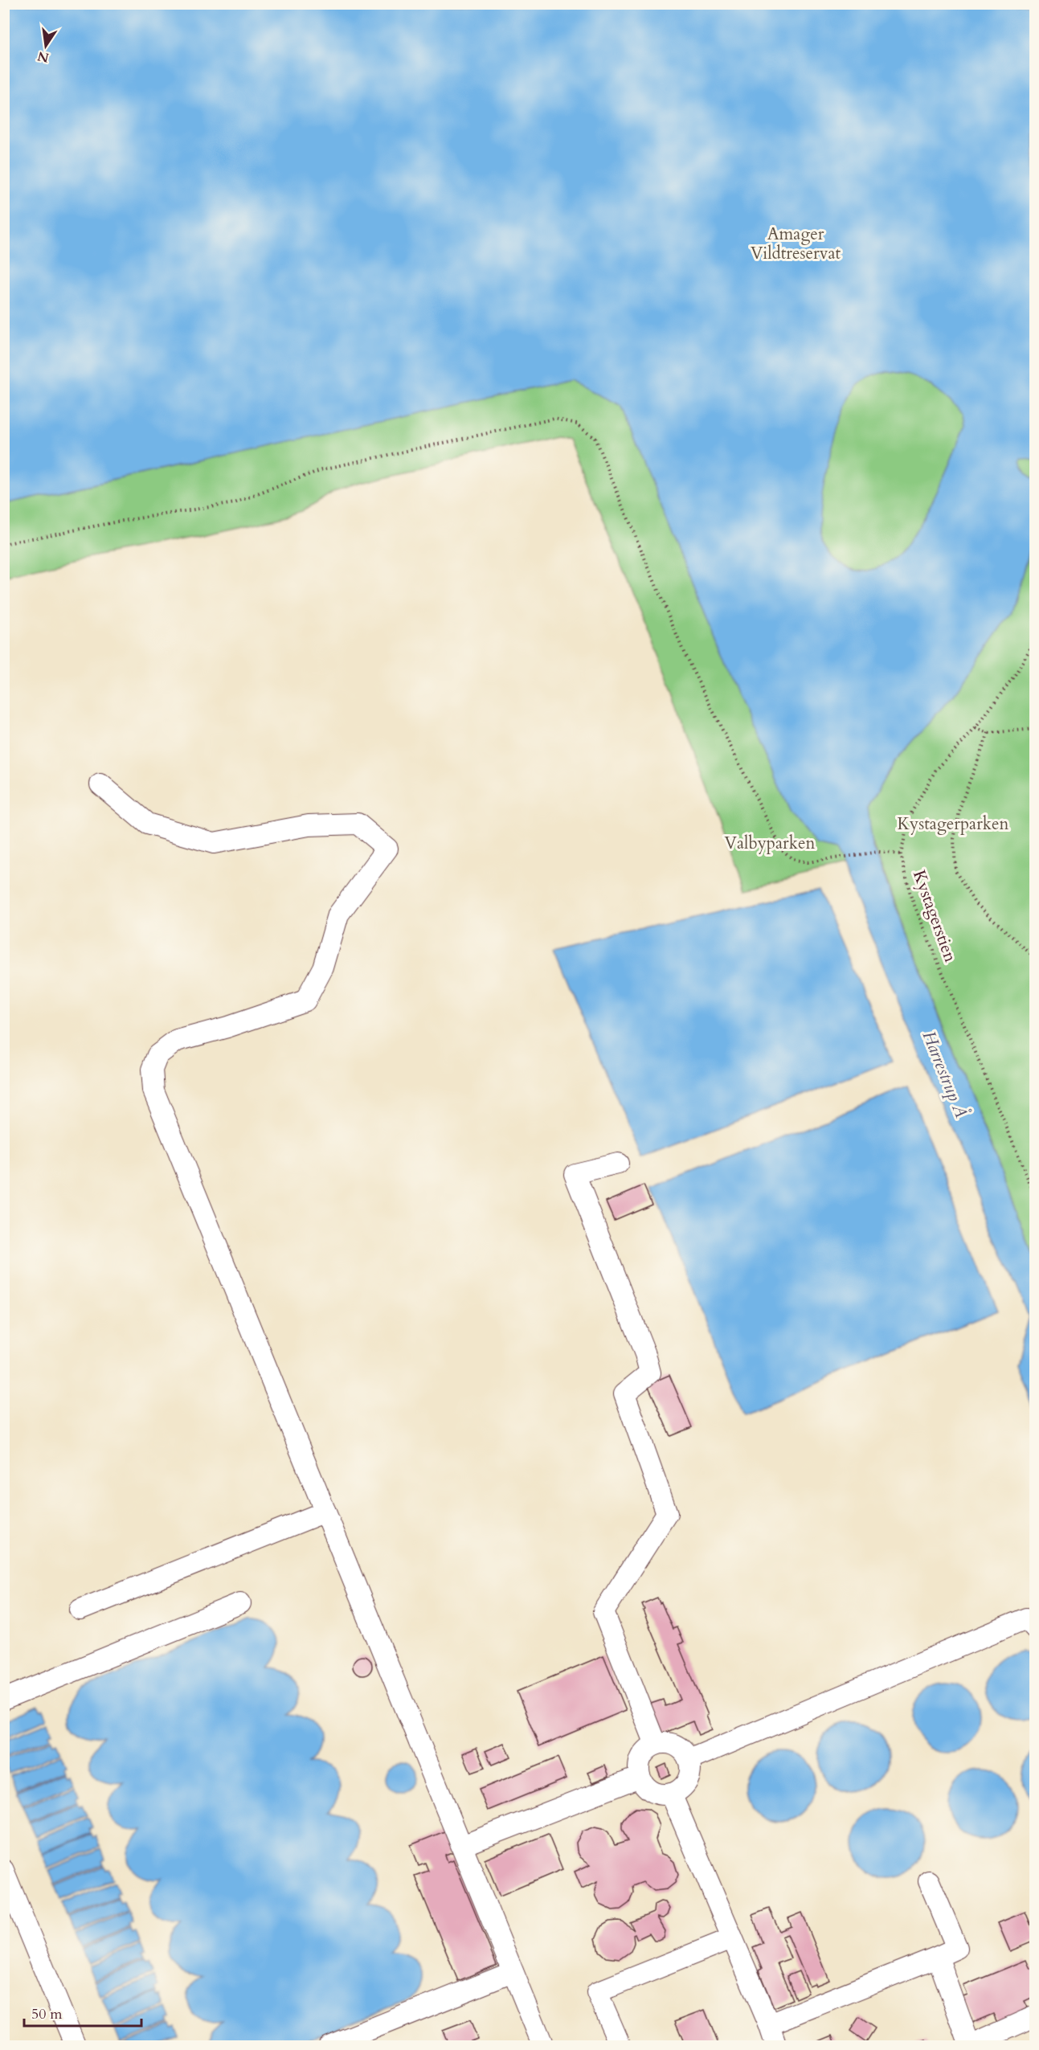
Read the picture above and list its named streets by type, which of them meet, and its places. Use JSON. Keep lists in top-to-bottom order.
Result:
{
  "streets": {
    "path": ["Kystagerstien"]
  },
  "water": ["Harrestrup Å"],
  "parks": ["Amager Vildtreservat", "Kystagerparken", "Valbyparken"],
  "scale_bar": "50 m",
  "north": "bottom"
}
